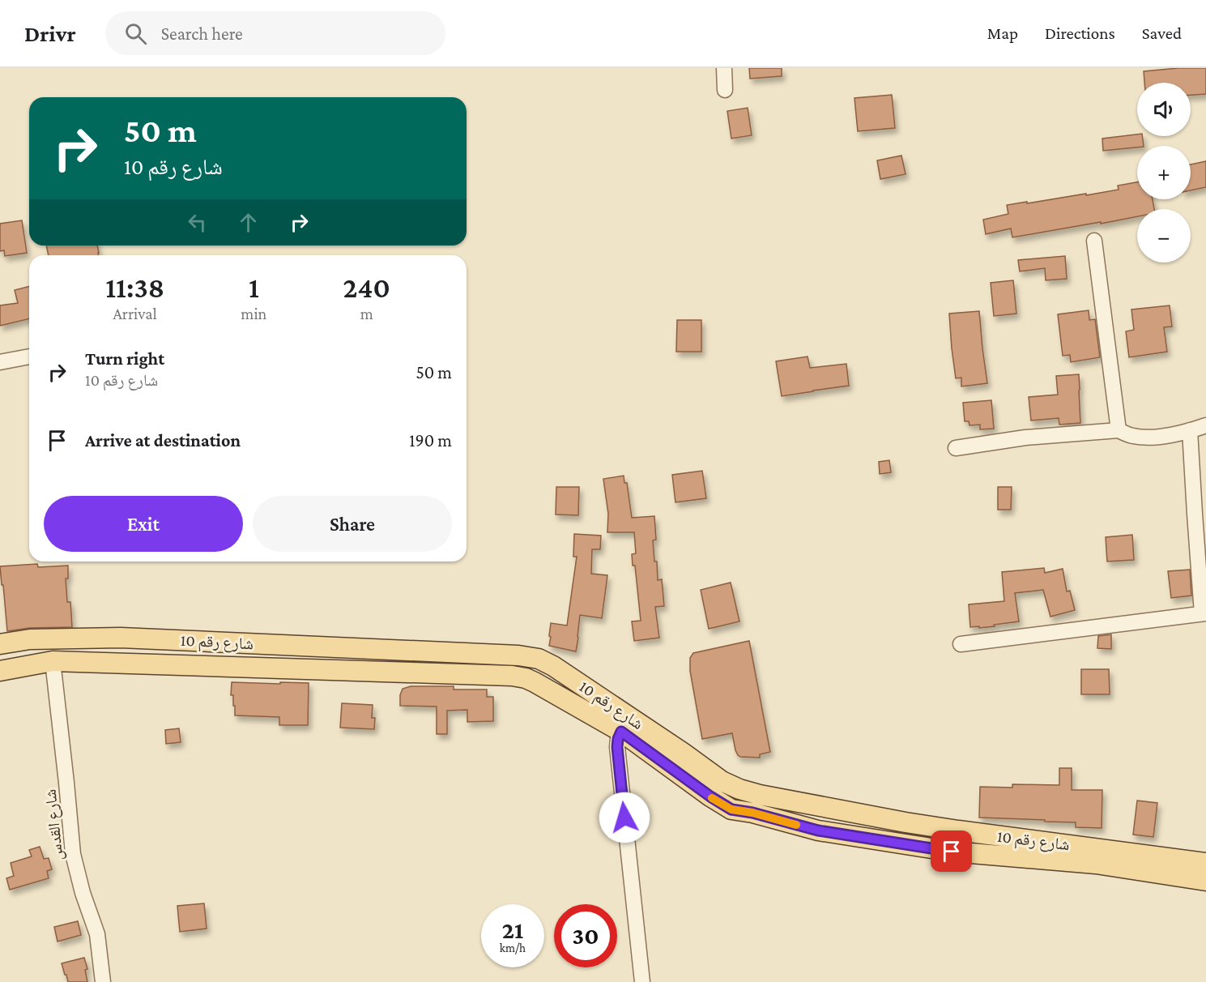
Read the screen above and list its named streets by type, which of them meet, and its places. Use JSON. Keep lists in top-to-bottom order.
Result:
{
  "streets": {
    "main road": ["شارع رقم 10"],
    "street": ["شارع القدس"]
  },
  "crossings": [
    ["شارع رقم 10", "شارع القدس"]
  ],
  "page": {
    "header": "Drivr",
    "search": "Search here",
    "nav": ["Map", "Directions", "Saved"],
    "map_buttons": ["+", "−"],
    "turn": ["50 m", "شارع رقم 10"],
    "eta": [
      "11:38",
      "Arrival",
      "1",
      "min",
      "240",
      "m"
    ],
    "list": [
      {
        "name": "Turn right",
        "note": "شارع رقم 10",
        "value": "50 m"
      },
      {
        "name": "Arrive at destination",
        "value": "190 m"
      }
    ],
    "buttons": ["Exit", "Share"],
    "speed": "21 km/h",
    "limit": "30"
  }
}
